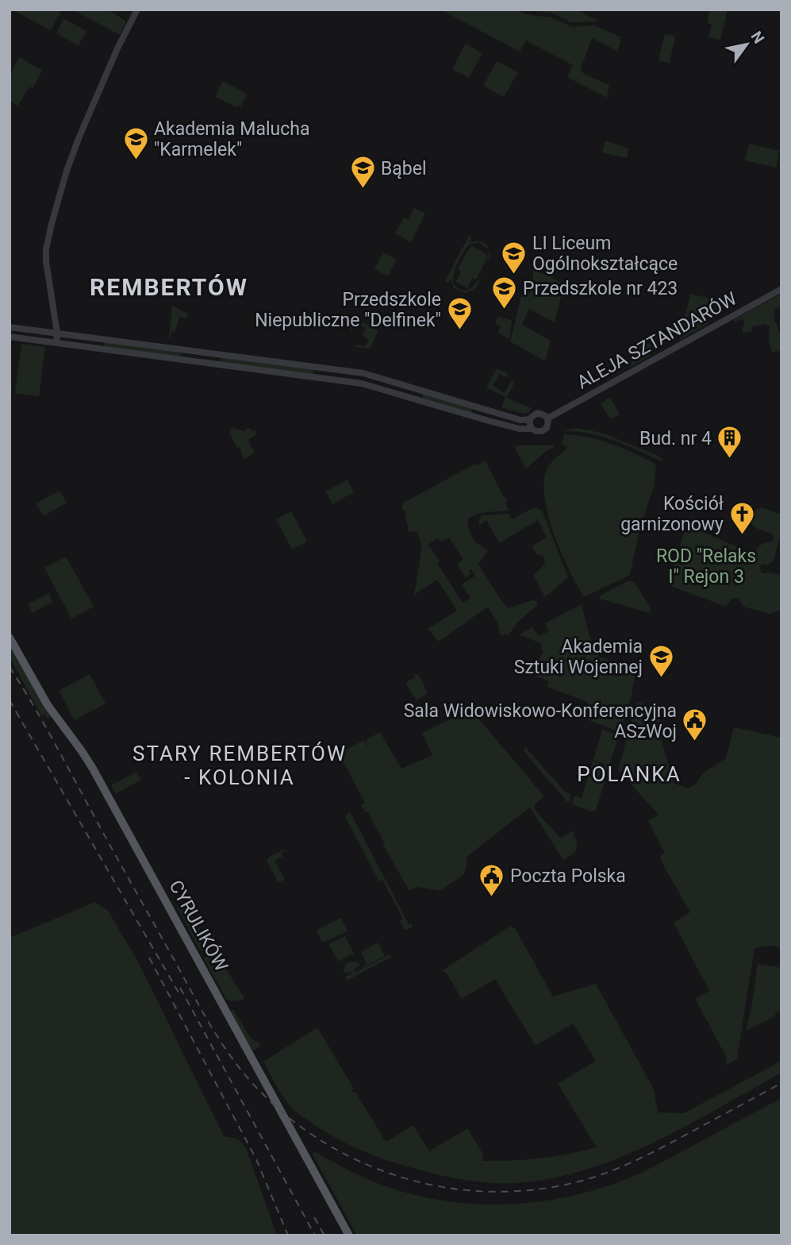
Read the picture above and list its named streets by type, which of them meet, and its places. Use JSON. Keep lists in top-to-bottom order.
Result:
{
  "streets": {
    "main road": ["CYRULIKÓW"],
    "street": ["ALEJA SZTANDARÓW"]
  },
  "districts": ["REMBERTÓW", "STARY REMBERTÓW - KOLONIA", "POLANKA"],
  "parks": ["ROD \"Relaks I\" Rejon 3"],
  "places": {
    "school or university": [
      "Akademia Malucha \"Karmelek\"",
      "Bąbel",
      "LI Liceum Ogólnokształcące",
      "Przedszkole nr 423",
      "Przedszkole Niepubliczne \"Delfinek\"",
      "Akademia Sztuki Wojennej"
    ],
    "building": ["Bud. nr 4"],
    "church": ["Kościół garnizonowy"],
    "public building": ["Sala Widowiskowo-Konferencyjna ASzWoj", "Poczta Polska"]
  },
  "north": "top right"
}
